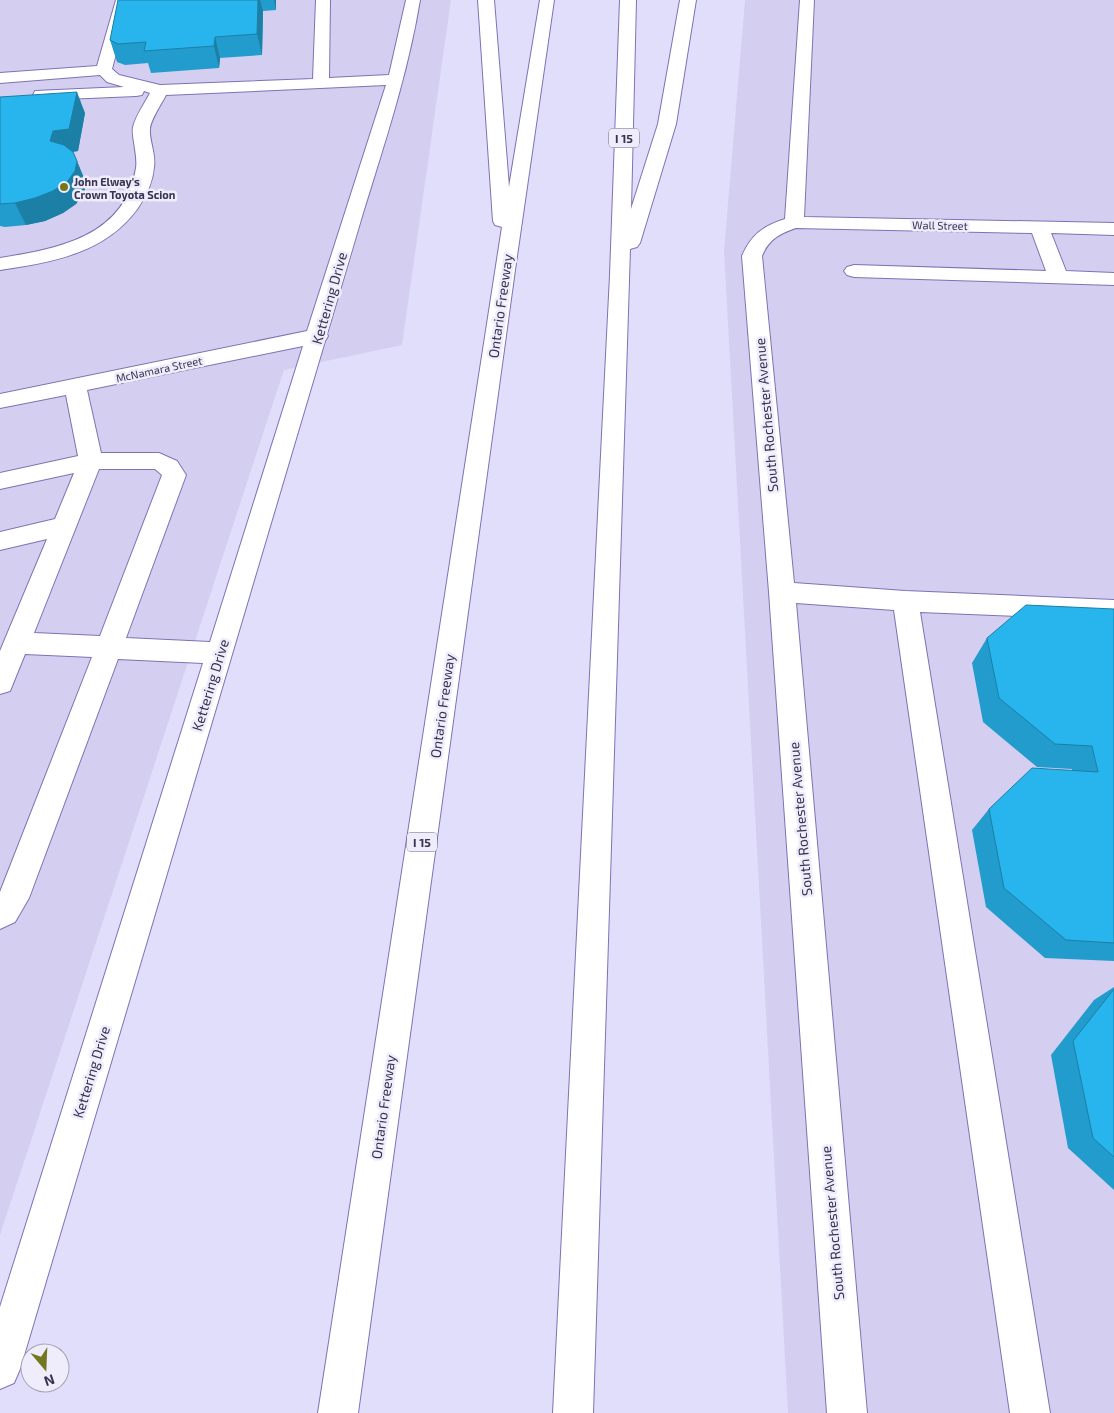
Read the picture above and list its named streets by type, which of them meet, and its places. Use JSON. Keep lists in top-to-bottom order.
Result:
{
  "streets": {
    "main road": [
      "I 15",
      "Wall Street",
      "Kettering Drive",
      "Ontario Freeway",
      "McNamara Street",
      "South Rochester Avenue"
    ]
  },
  "crossings": [
    ["Wall Street", "South Rochester Avenue"],
    ["Kettering Drive", "McNamara Street"]
  ],
  "places": ["John Elway's Crown Toyota Scion"],
  "north": "bottom"
}
